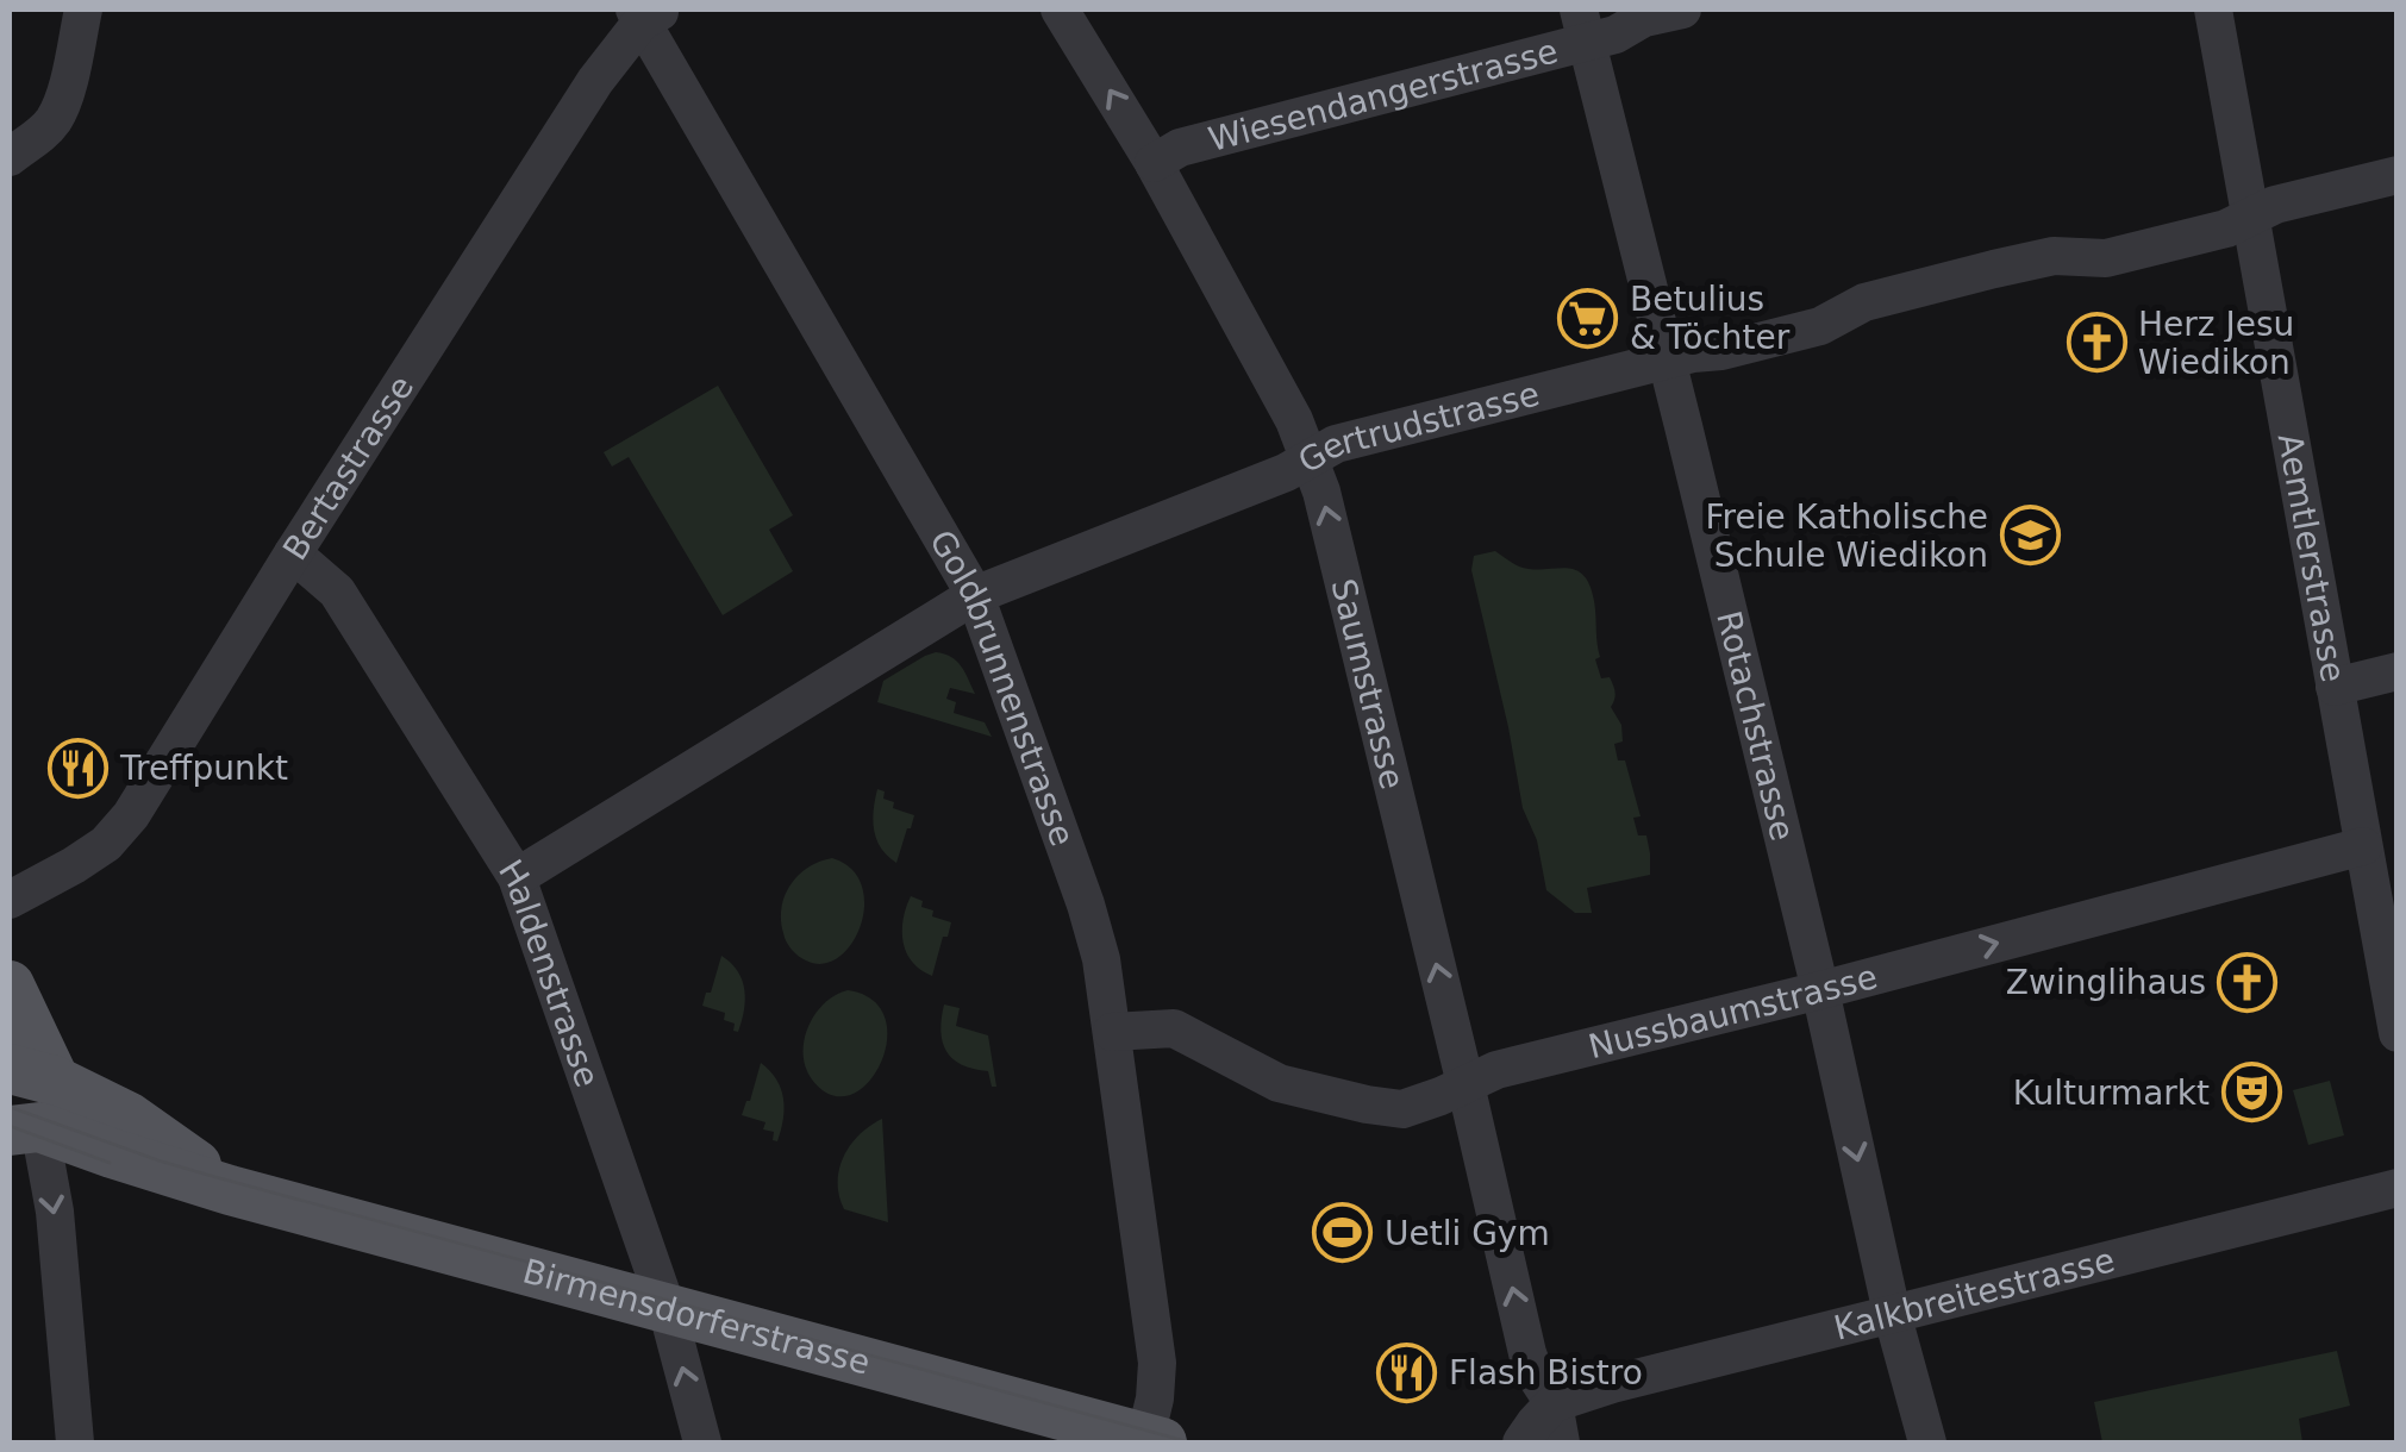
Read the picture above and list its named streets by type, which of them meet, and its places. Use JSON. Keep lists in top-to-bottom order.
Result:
{
  "streets": {
    "main road": ["Birmensdorferstrasse"],
    "street": [
      "Wiesendangerstrasse",
      "Gertrudstrasse",
      "Bertastrasse",
      "Aemtlerstrasse",
      "Saumstrasse",
      "Goldbrunnenstrasse",
      "Rotachstrasse",
      "Haldenstrasse",
      "Nussbaumstrasse",
      "Kalkbreitestrasse"
    ]
  },
  "crossings": [
    ["Wiesendangerstrasse", "Saumstrasse"],
    ["Wiesendangerstrasse", "Rotachstrasse"],
    ["Gertrudstrasse", "Aemtlerstrasse"],
    ["Gertrudstrasse", "Saumstrasse"],
    ["Gertrudstrasse", "Goldbrunnenstrasse"],
    ["Gertrudstrasse", "Rotachstrasse"],
    ["Gertrudstrasse", "Haldenstrasse"],
    ["Bertastrasse", "Goldbrunnenstrasse"],
    ["Bertastrasse", "Haldenstrasse"],
    ["Aemtlerstrasse", "Nussbaumstrasse"],
    ["Saumstrasse", "Nussbaumstrasse"],
    ["Saumstrasse", "Kalkbreitestrasse"],
    ["Goldbrunnenstrasse", "Nussbaumstrasse"],
    ["Goldbrunnenstrasse", "Birmensdorferstrasse"],
    ["Rotachstrasse", "Nussbaumstrasse"],
    ["Rotachstrasse", "Kalkbreitestrasse"],
    ["Haldenstrasse", "Birmensdorferstrasse"]
  ],
  "one_way": ["Saumstrasse", "Nussbaumstrasse"],
  "places": {
    "supermarket": ["Betulius & Töchter"],
    "church": ["Herz Jesu Wiedikon", "Zwinglihaus"],
    "school or university": ["Freie Katholische Schule Wiedikon"],
    "restaurant": ["Treffpunkt", "Flash Bistro"],
    "theatre": ["Kulturmarkt"],
    "sports": ["Uetli Gym"]
  }
}
